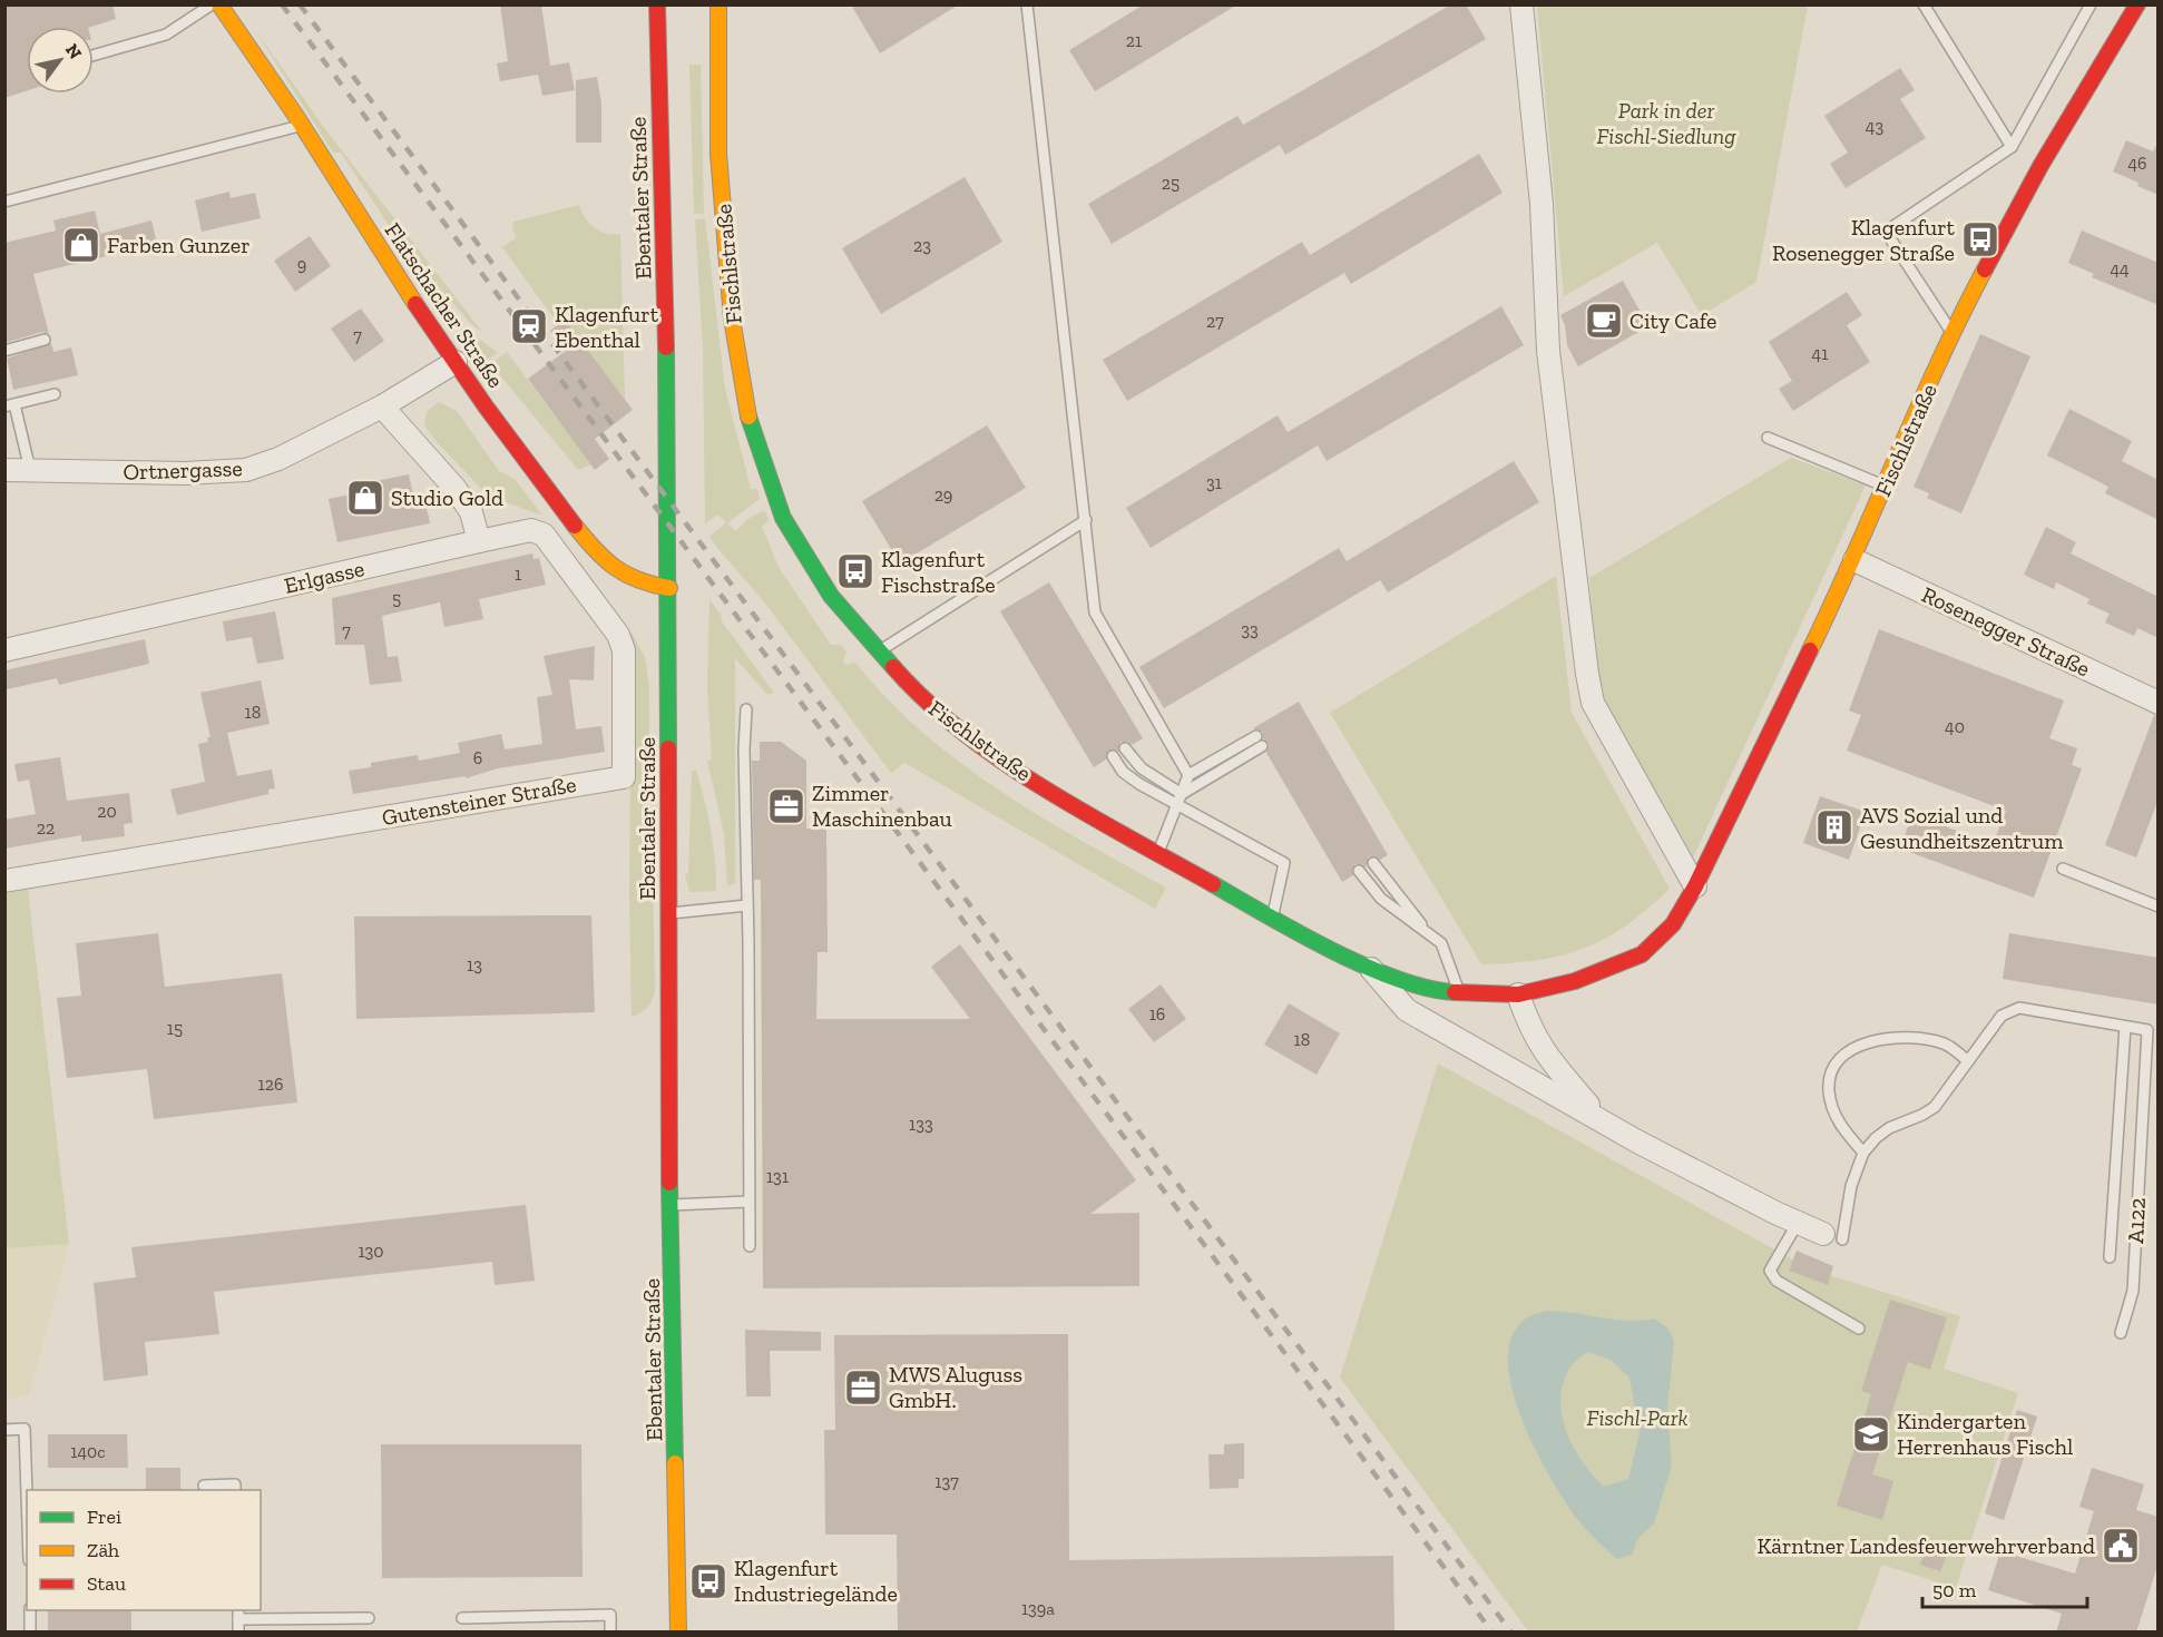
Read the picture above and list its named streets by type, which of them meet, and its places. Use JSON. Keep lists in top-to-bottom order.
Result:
{
  "streets": {
    "street": [
      "Ebentaler Straße",
      "Fischlstraße",
      "Flatschacher Straße",
      "Ortnergasse",
      "Erlgasse",
      "Rosenegger Straße",
      "Gutensteiner Straße"
    ],
    "lane": ["A122"]
  },
  "crossings": [
    ["Ebentaler Straße", "Flatschacher Straße"],
    ["Fischlstraße", "Rosenegger Straße"],
    ["Flatschacher Straße", "Ortnergasse"],
    ["Erlgasse", "Gutensteiner Straße"]
  ],
  "parks": ["Park in der Fischl-Siedlung", "Fischl-Park"],
  "places": {
    "bus stop": ["Klagenfurt Rosenegger Straße", "Klagenfurt Fischstraße", "Klagenfurt Industriegelände"],
    "shop": ["Farben Gunzer", "Studio Gold"],
    "cafe": ["City Cafe"],
    "station": ["Klagenfurt Ebenthal"],
    "office": ["Zimmer Maschinenbau", "MWS Aluguss GmbH."],
    "building": ["AVS Sozial und Gesundheitszentrum"],
    "school or university": ["Kindergarten Herrenhaus Fischl"],
    "public building": ["Kärntner Landesfeuerwehrverband"]
  },
  "house_numbers": [
    "21",
    "43",
    "46",
    "25",
    "23",
    "9",
    "44",
    "27",
    "7",
    "41",
    "31",
    "29",
    "1",
    "5",
    "33",
    "7",
    "18",
    "40",
    "6",
    "20",
    "22",
    "13",
    "16",
    "15",
    "18",
    "126",
    "133",
    "131",
    "130",
    "140c",
    "137",
    "139a"
  ],
  "legend": ["Frei", "Zäh", "Stau"],
  "scale_bar": "50 m",
  "north": "top right"
}
